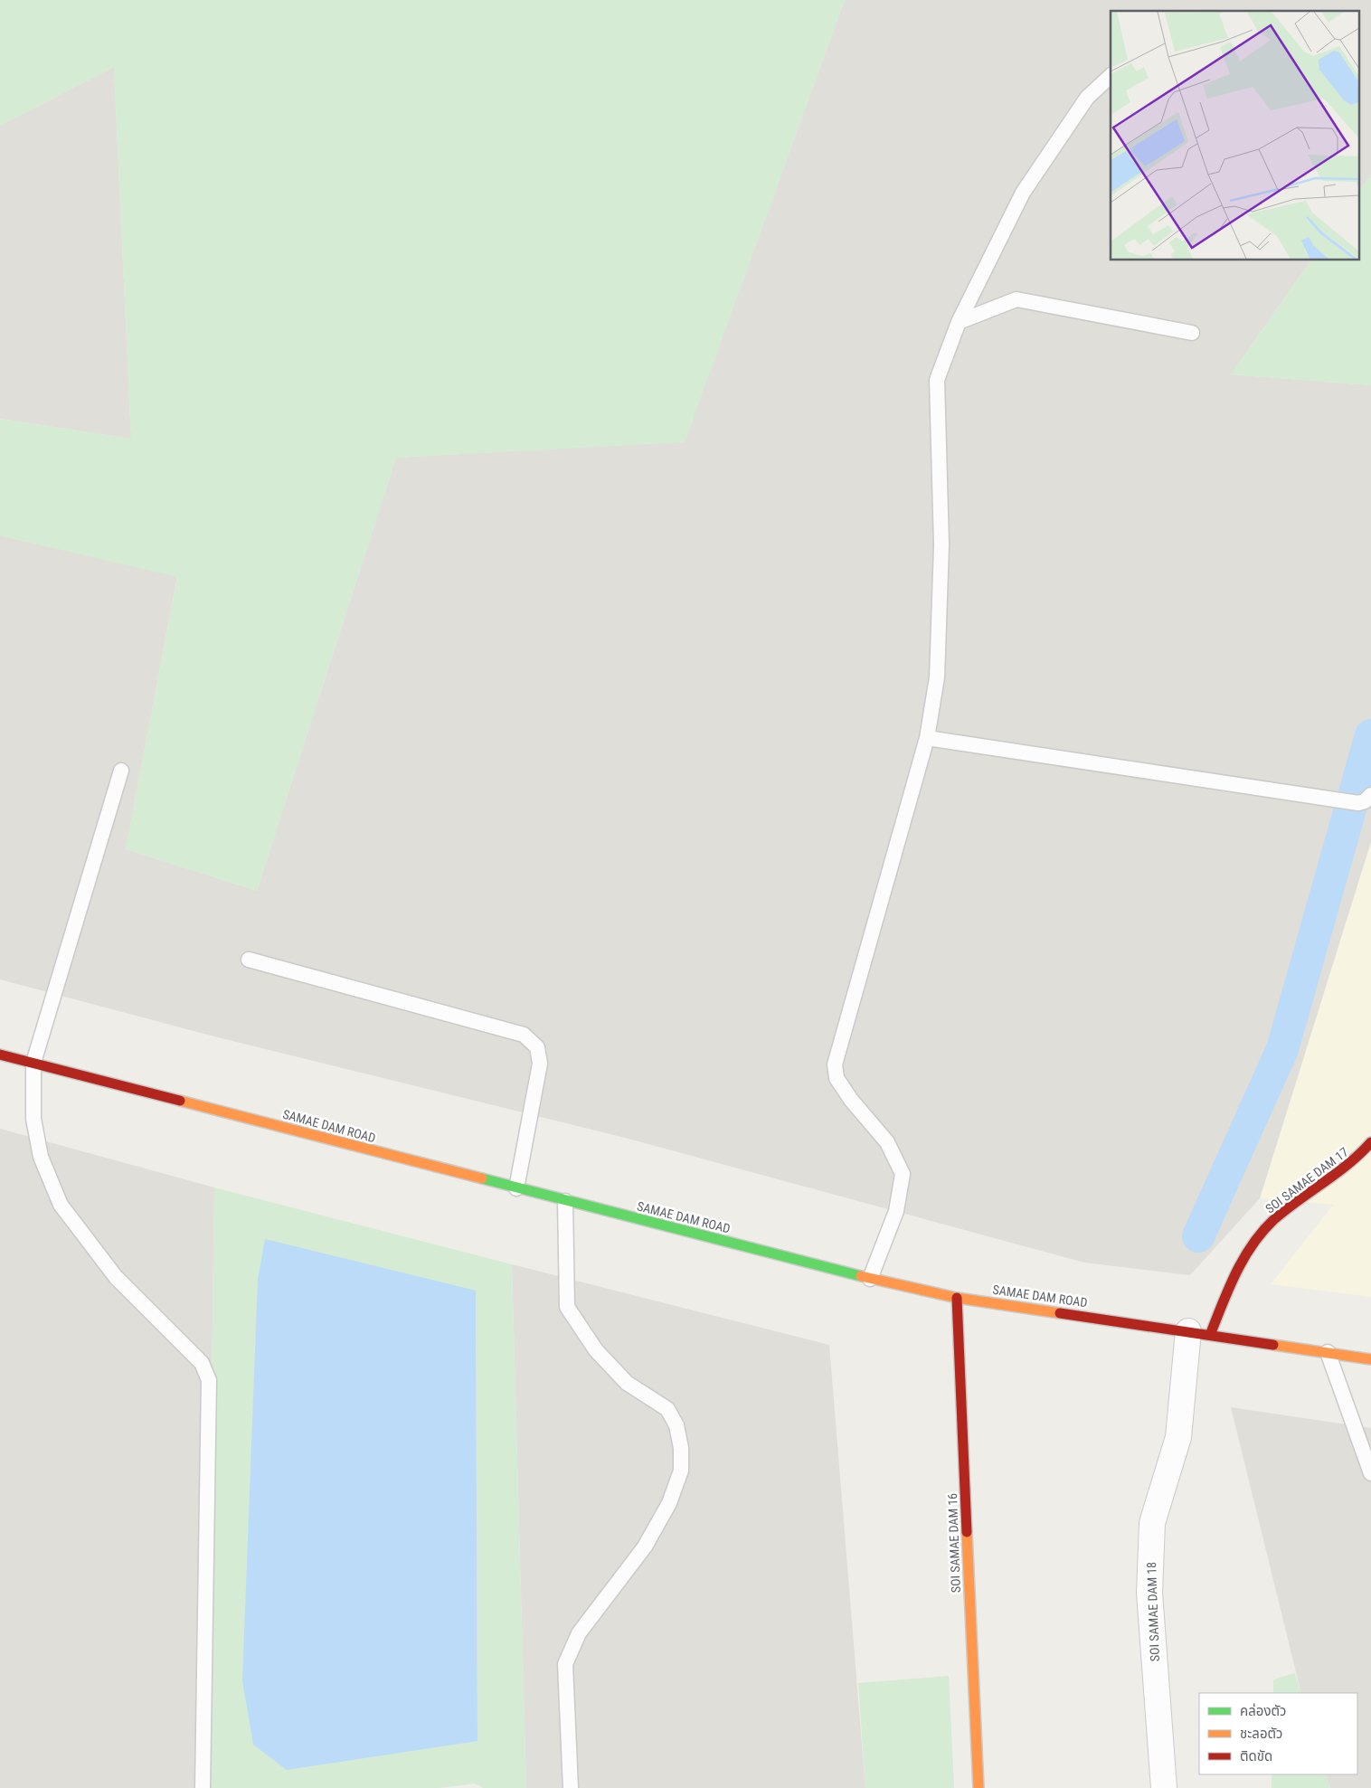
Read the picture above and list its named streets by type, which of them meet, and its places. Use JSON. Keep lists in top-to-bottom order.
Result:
{
  "streets": {
    "street": [
      "SAMAE DAM ROAD",
      "SOI SAMAE DAM 17",
      "SOI SAMAE DAM 16",
      "SOI SAMAE DAM 18"
    ]
  },
  "crossings": [
    ["SAMAE DAM ROAD", "SOI SAMAE DAM 17"],
    ["SAMAE DAM ROAD", "SOI SAMAE DAM 16"],
    ["SAMAE DAM ROAD", "SOI SAMAE DAM 18"],
    ["SOI SAMAE DAM 17", "SOI SAMAE DAM 18"]
  ],
  "legend": ["คล่องตัว", "ชะลอตัว", "ติดขัด"]
}
